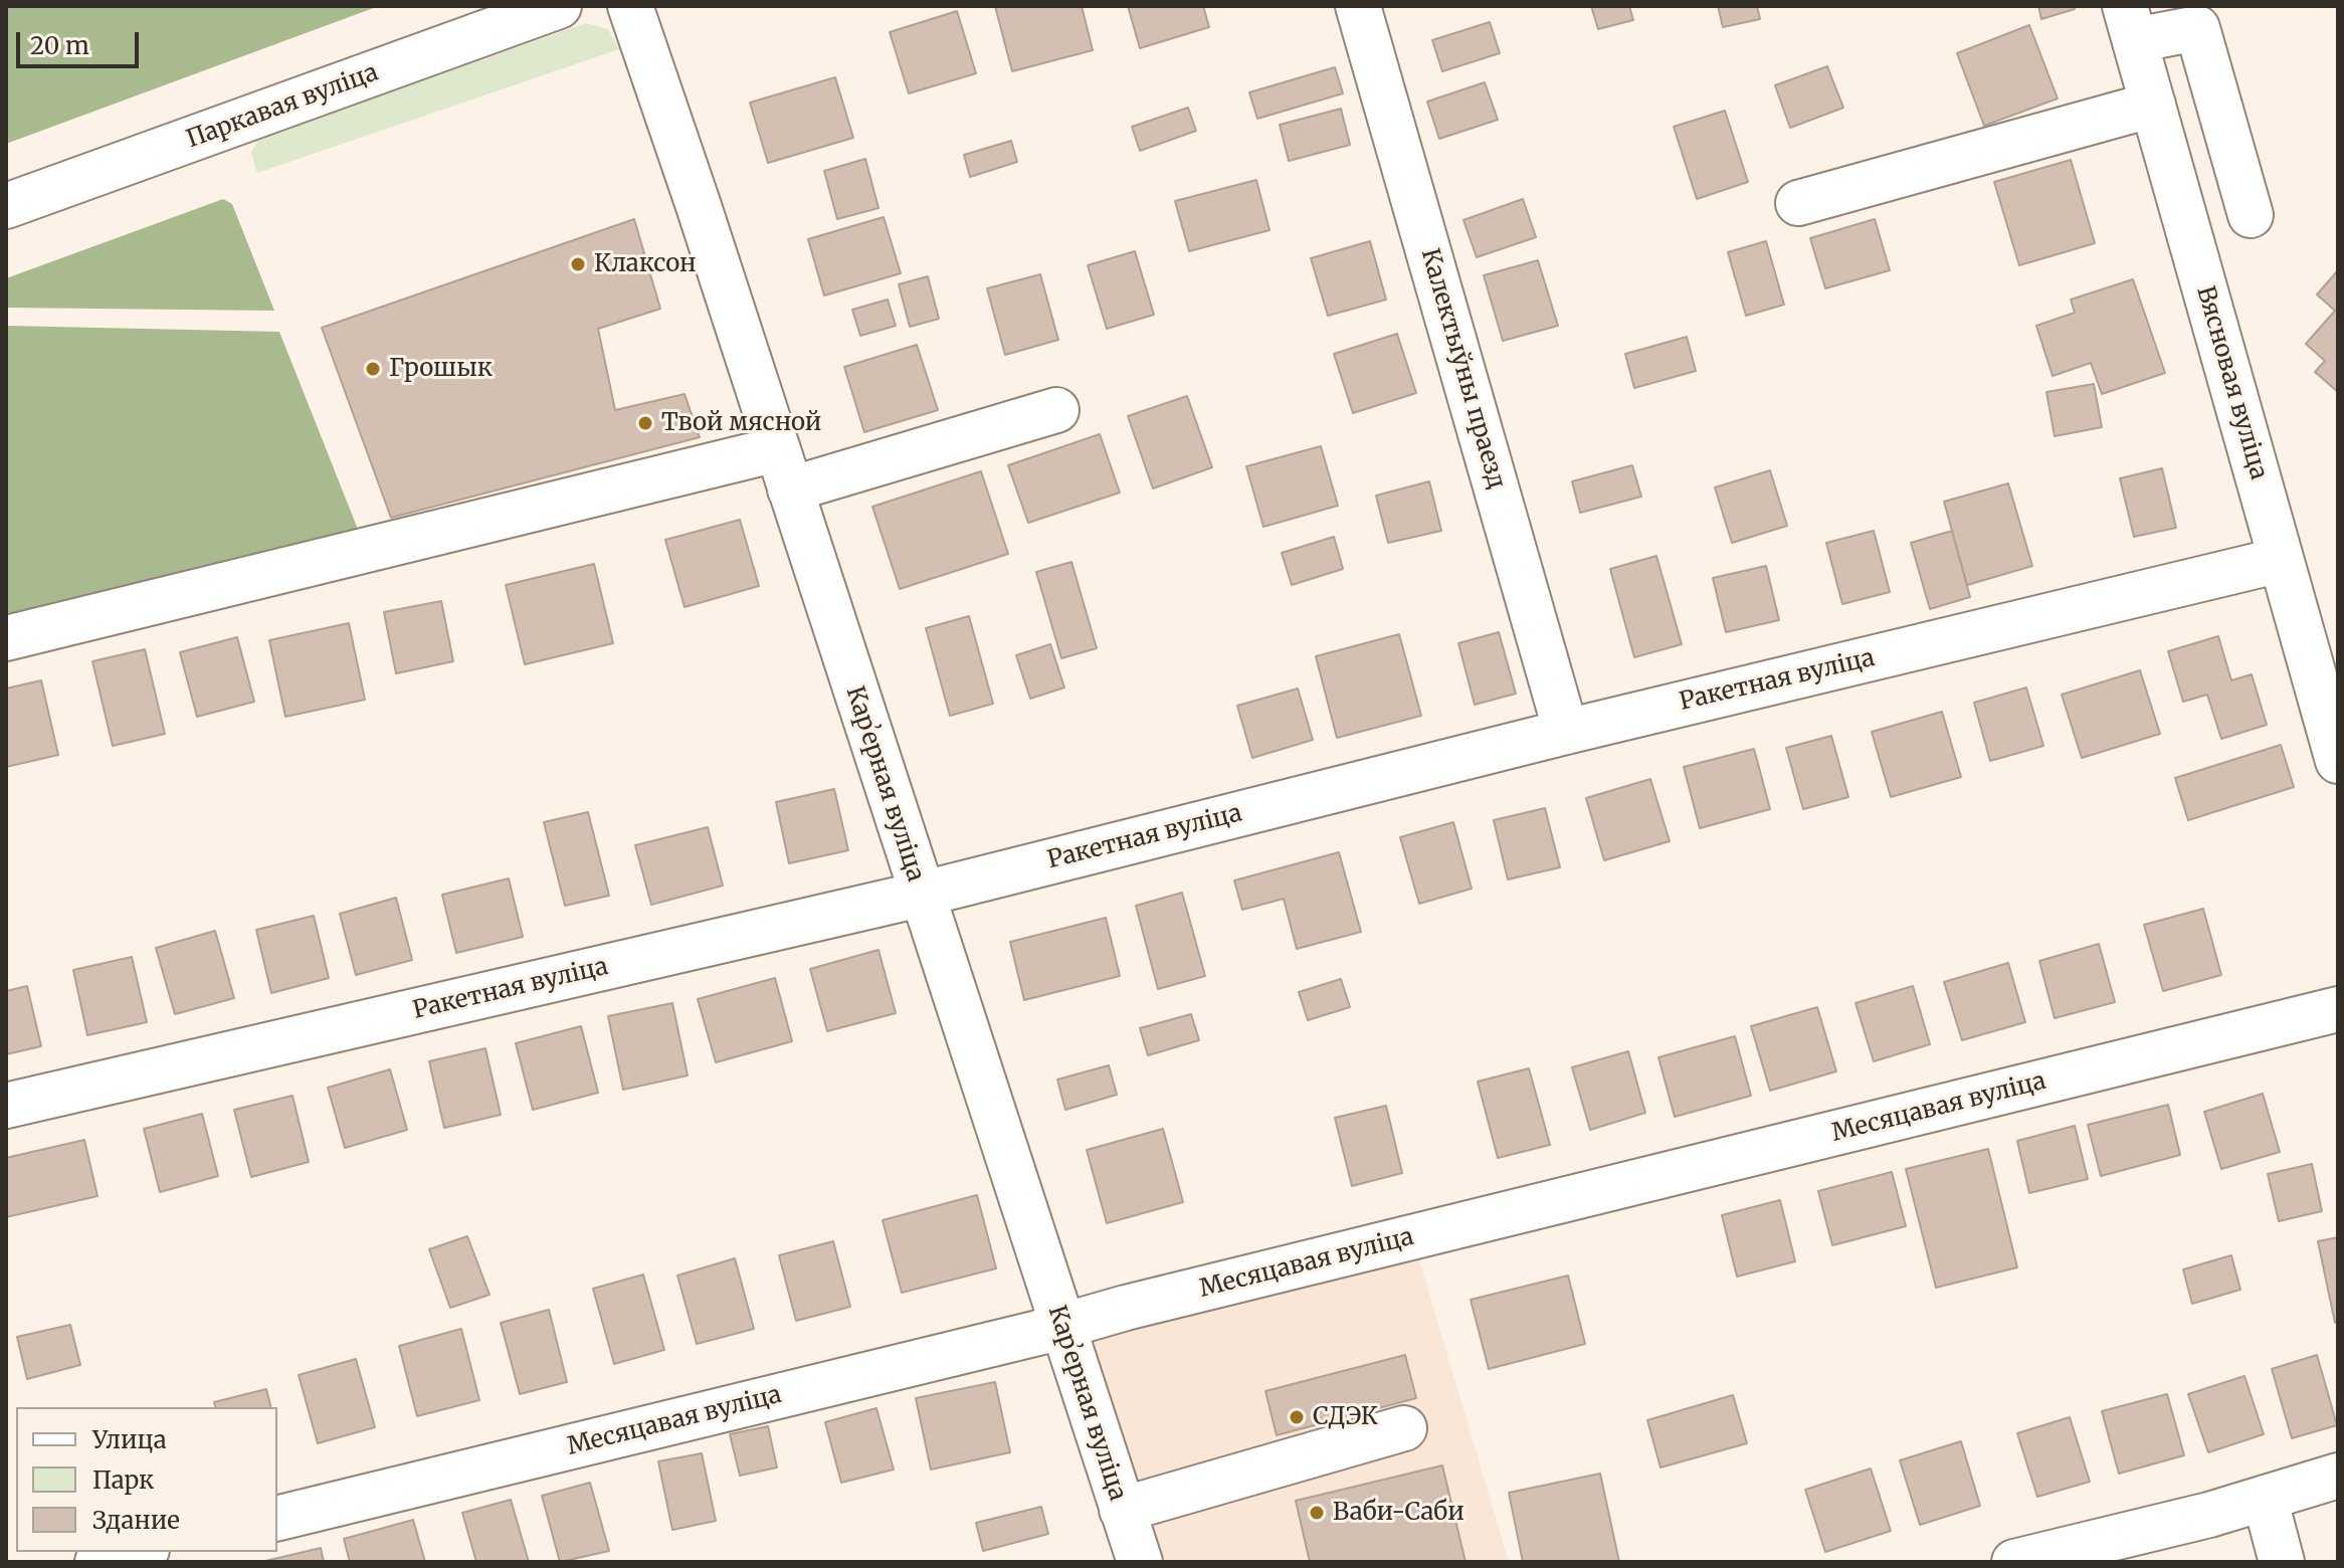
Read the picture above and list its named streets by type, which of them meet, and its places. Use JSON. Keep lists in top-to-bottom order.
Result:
{
  "streets": {
    "street": [
      "Паркавая вуліца",
      "Калектыўны праезд",
      "Вясновая вуліца",
      "Ракетная вуліца",
      "Карʼерная вуліца",
      "Месяцавая вуліца"
    ]
  },
  "crossings": [
    ["Калектыўны праезд", "Ракетная вуліца"],
    ["Вясновая вуліца", "Ракетная вуліца"],
    ["Ракетная вуліца", "Карʼерная вуліца"],
    ["Карʼерная вуліца", "Месяцавая вуліца"]
  ],
  "places": [
    "Клаксон",
    "Грошык",
    "Твой мясной",
    "СДЭК",
    "Ваби-Саби"
  ],
  "legend": ["Улица", "Парк", "Здание"],
  "scale_bar": "20 m"
}
